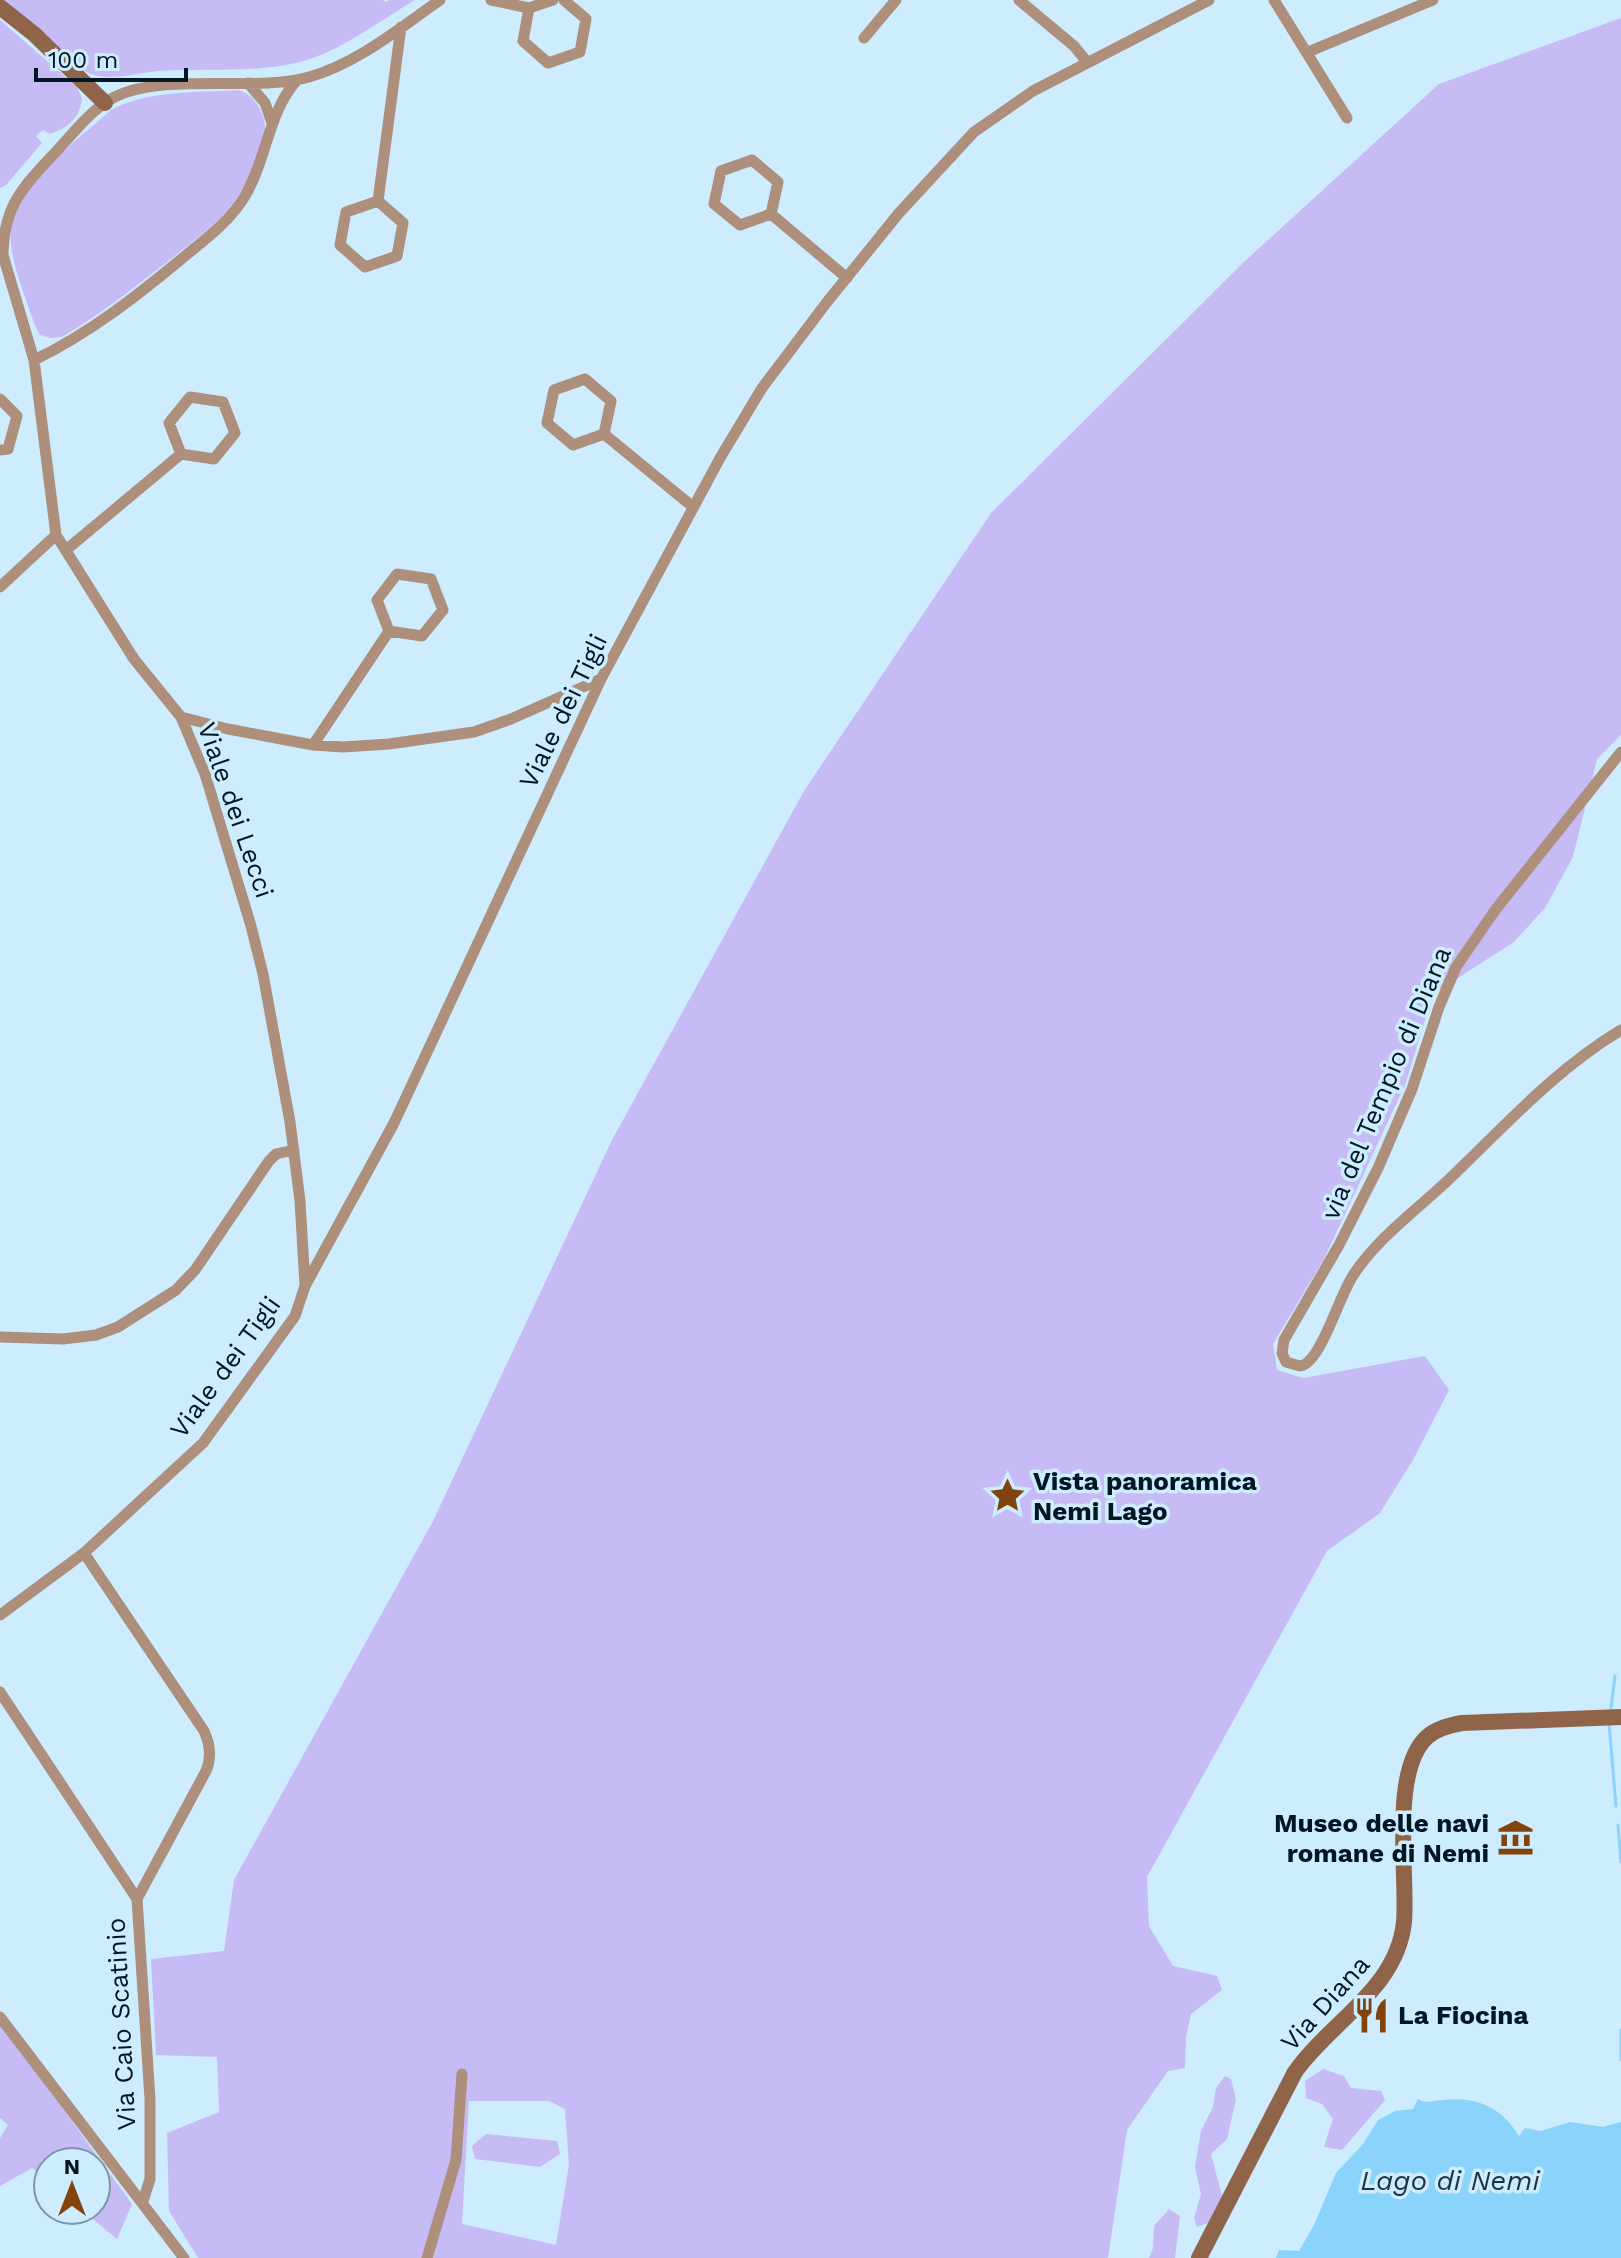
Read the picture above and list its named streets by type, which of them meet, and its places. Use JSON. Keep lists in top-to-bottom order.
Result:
{
  "streets": {
    "street": [
      "Viale dei Tigli",
      "Viale dei Lecci",
      "via del Tempio di Diana",
      "Via Diana",
      "Via Caio Scatinio"
    ]
  },
  "crossings": [
    ["Viale dei Tigli", "Viale dei Lecci"]
  ],
  "water": ["Lago di Nemi"],
  "places": {
    "place": ["Vista panoramica Nemi Lago"],
    "museum": ["Museo delle navi romane di Nemi"],
    "restaurant": ["La Fiocina"]
  },
  "scale_bar": "100 m",
  "north": "top"
}
